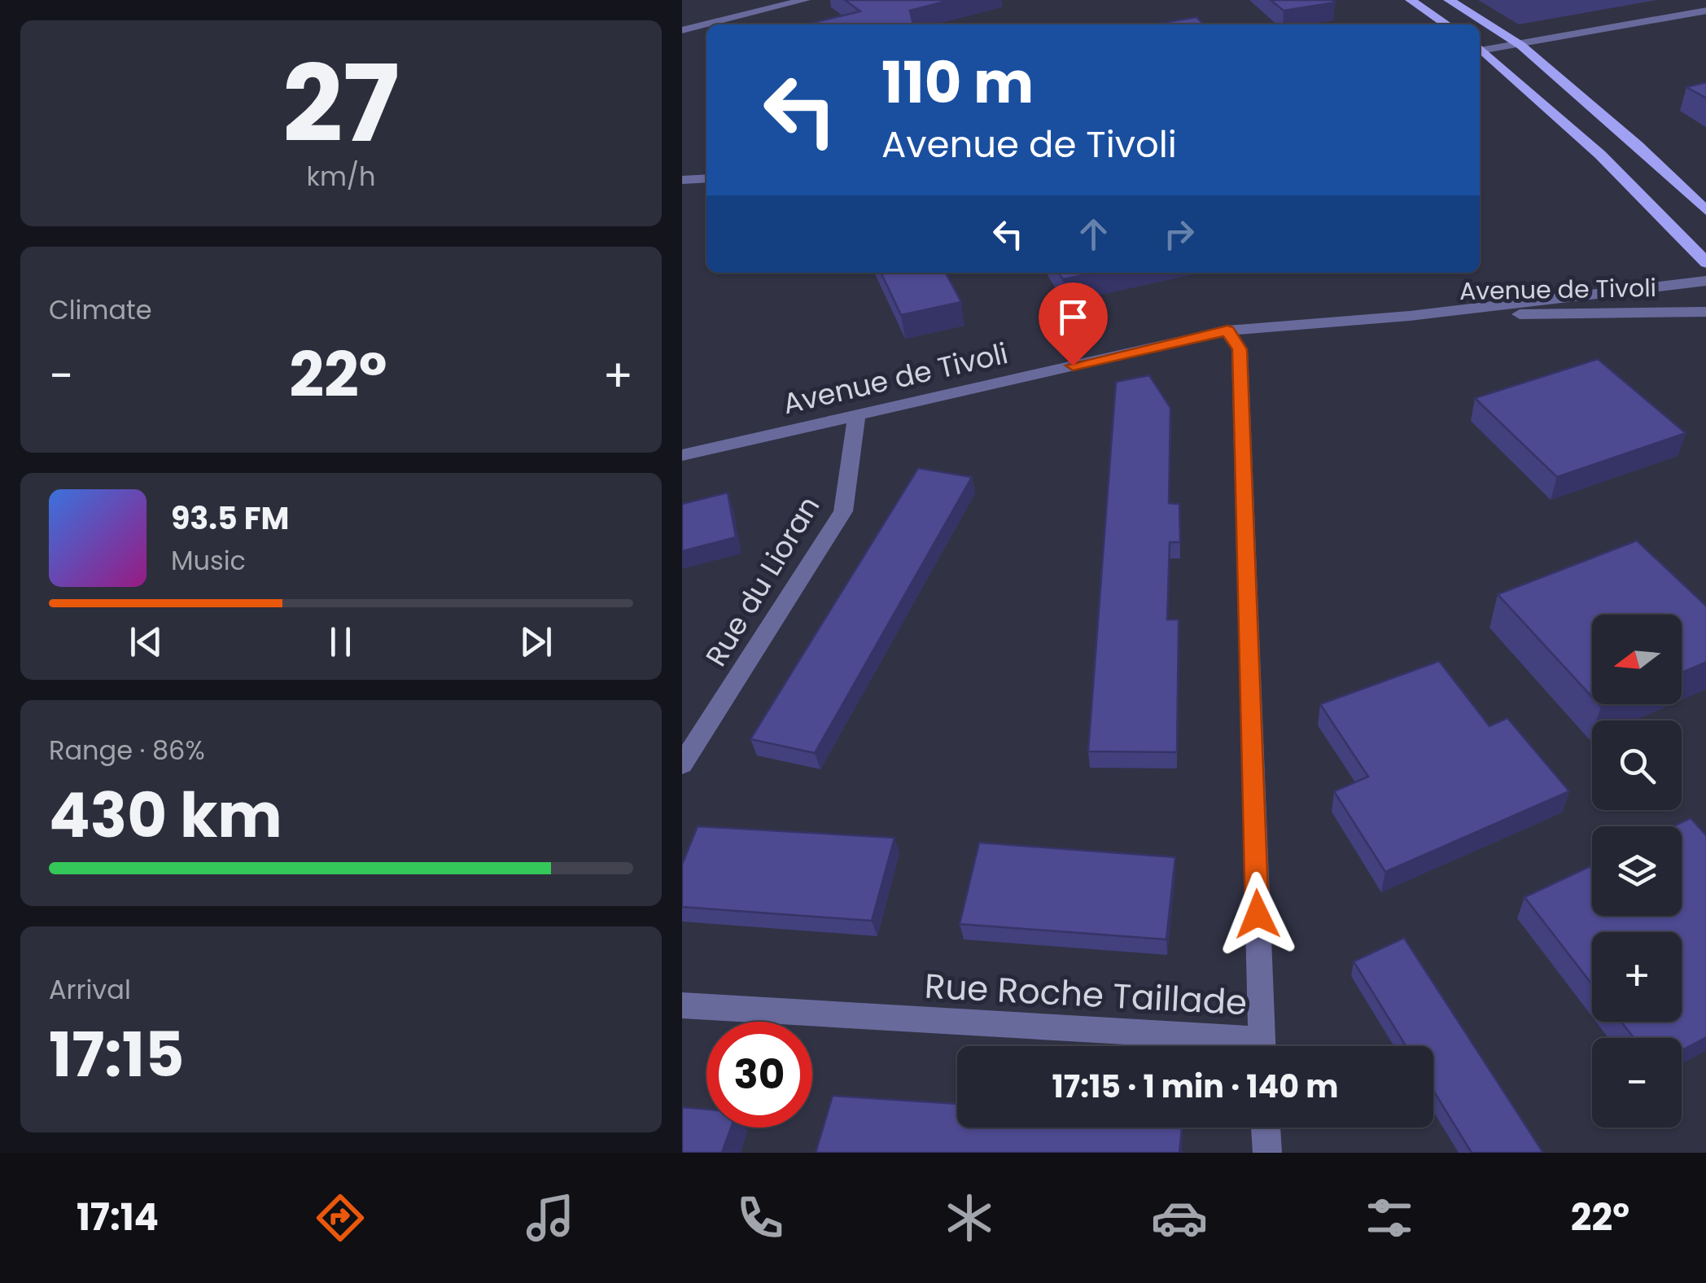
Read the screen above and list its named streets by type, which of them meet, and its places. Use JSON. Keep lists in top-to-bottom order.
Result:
{
  "streets": {
    "street": ["Avenue de Tivoli", "Rue du Lioran", "Rue Roche Taillade"]
  },
  "crossings": [
    ["Avenue de Tivoli", "Rue du Lioran"],
    ["Avenue de Tivoli", "Rue Roche Taillade"]
  ],
  "north": "left",
  "page": {
    "tile": [
      ["27", "km/h"],
      "Climate",
      ["Range · 86%", "430 km"],
      ["Arrival", "17:15"]
    ],
    "turn": ["110 m", "Avenue de Tivoli"],
    "heat": ["−", "22°", "+"],
    "song": ["93.5 FM", "Music"],
    "map_buttons": ["+", "−"],
    "limit": "30",
    "trip": "17:15 · 1 min · 140 m",
    "tabs": ["17:14", "22°"]
  }
}
